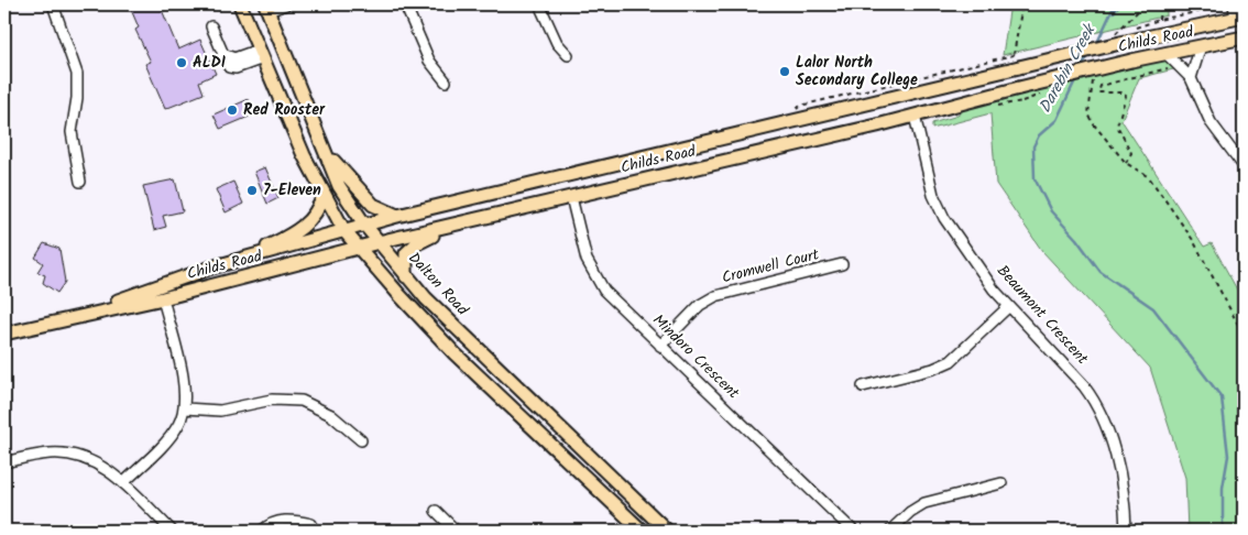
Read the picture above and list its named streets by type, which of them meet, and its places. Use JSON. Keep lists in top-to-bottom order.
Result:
{
  "streets": {
    "main road": [
      "Childs Road",
      "Dalton Road",
      "Beaumont Crescent",
      "Mindoro Crescent"
    ],
    "street": ["Cromwell Court"]
  },
  "crossings": [
    ["Childs Road", "Dalton Road"],
    ["Childs Road", "Beaumont Crescent"],
    ["Childs Road", "Mindoro Crescent"],
    ["Cromwell Court", "Mindoro Crescent"]
  ],
  "water": ["Darebin Creek"],
  "places": [
    "ALDI",
    "Lalor North Secondary College",
    "Red Rooster",
    "7-Eleven"
  ]
}
